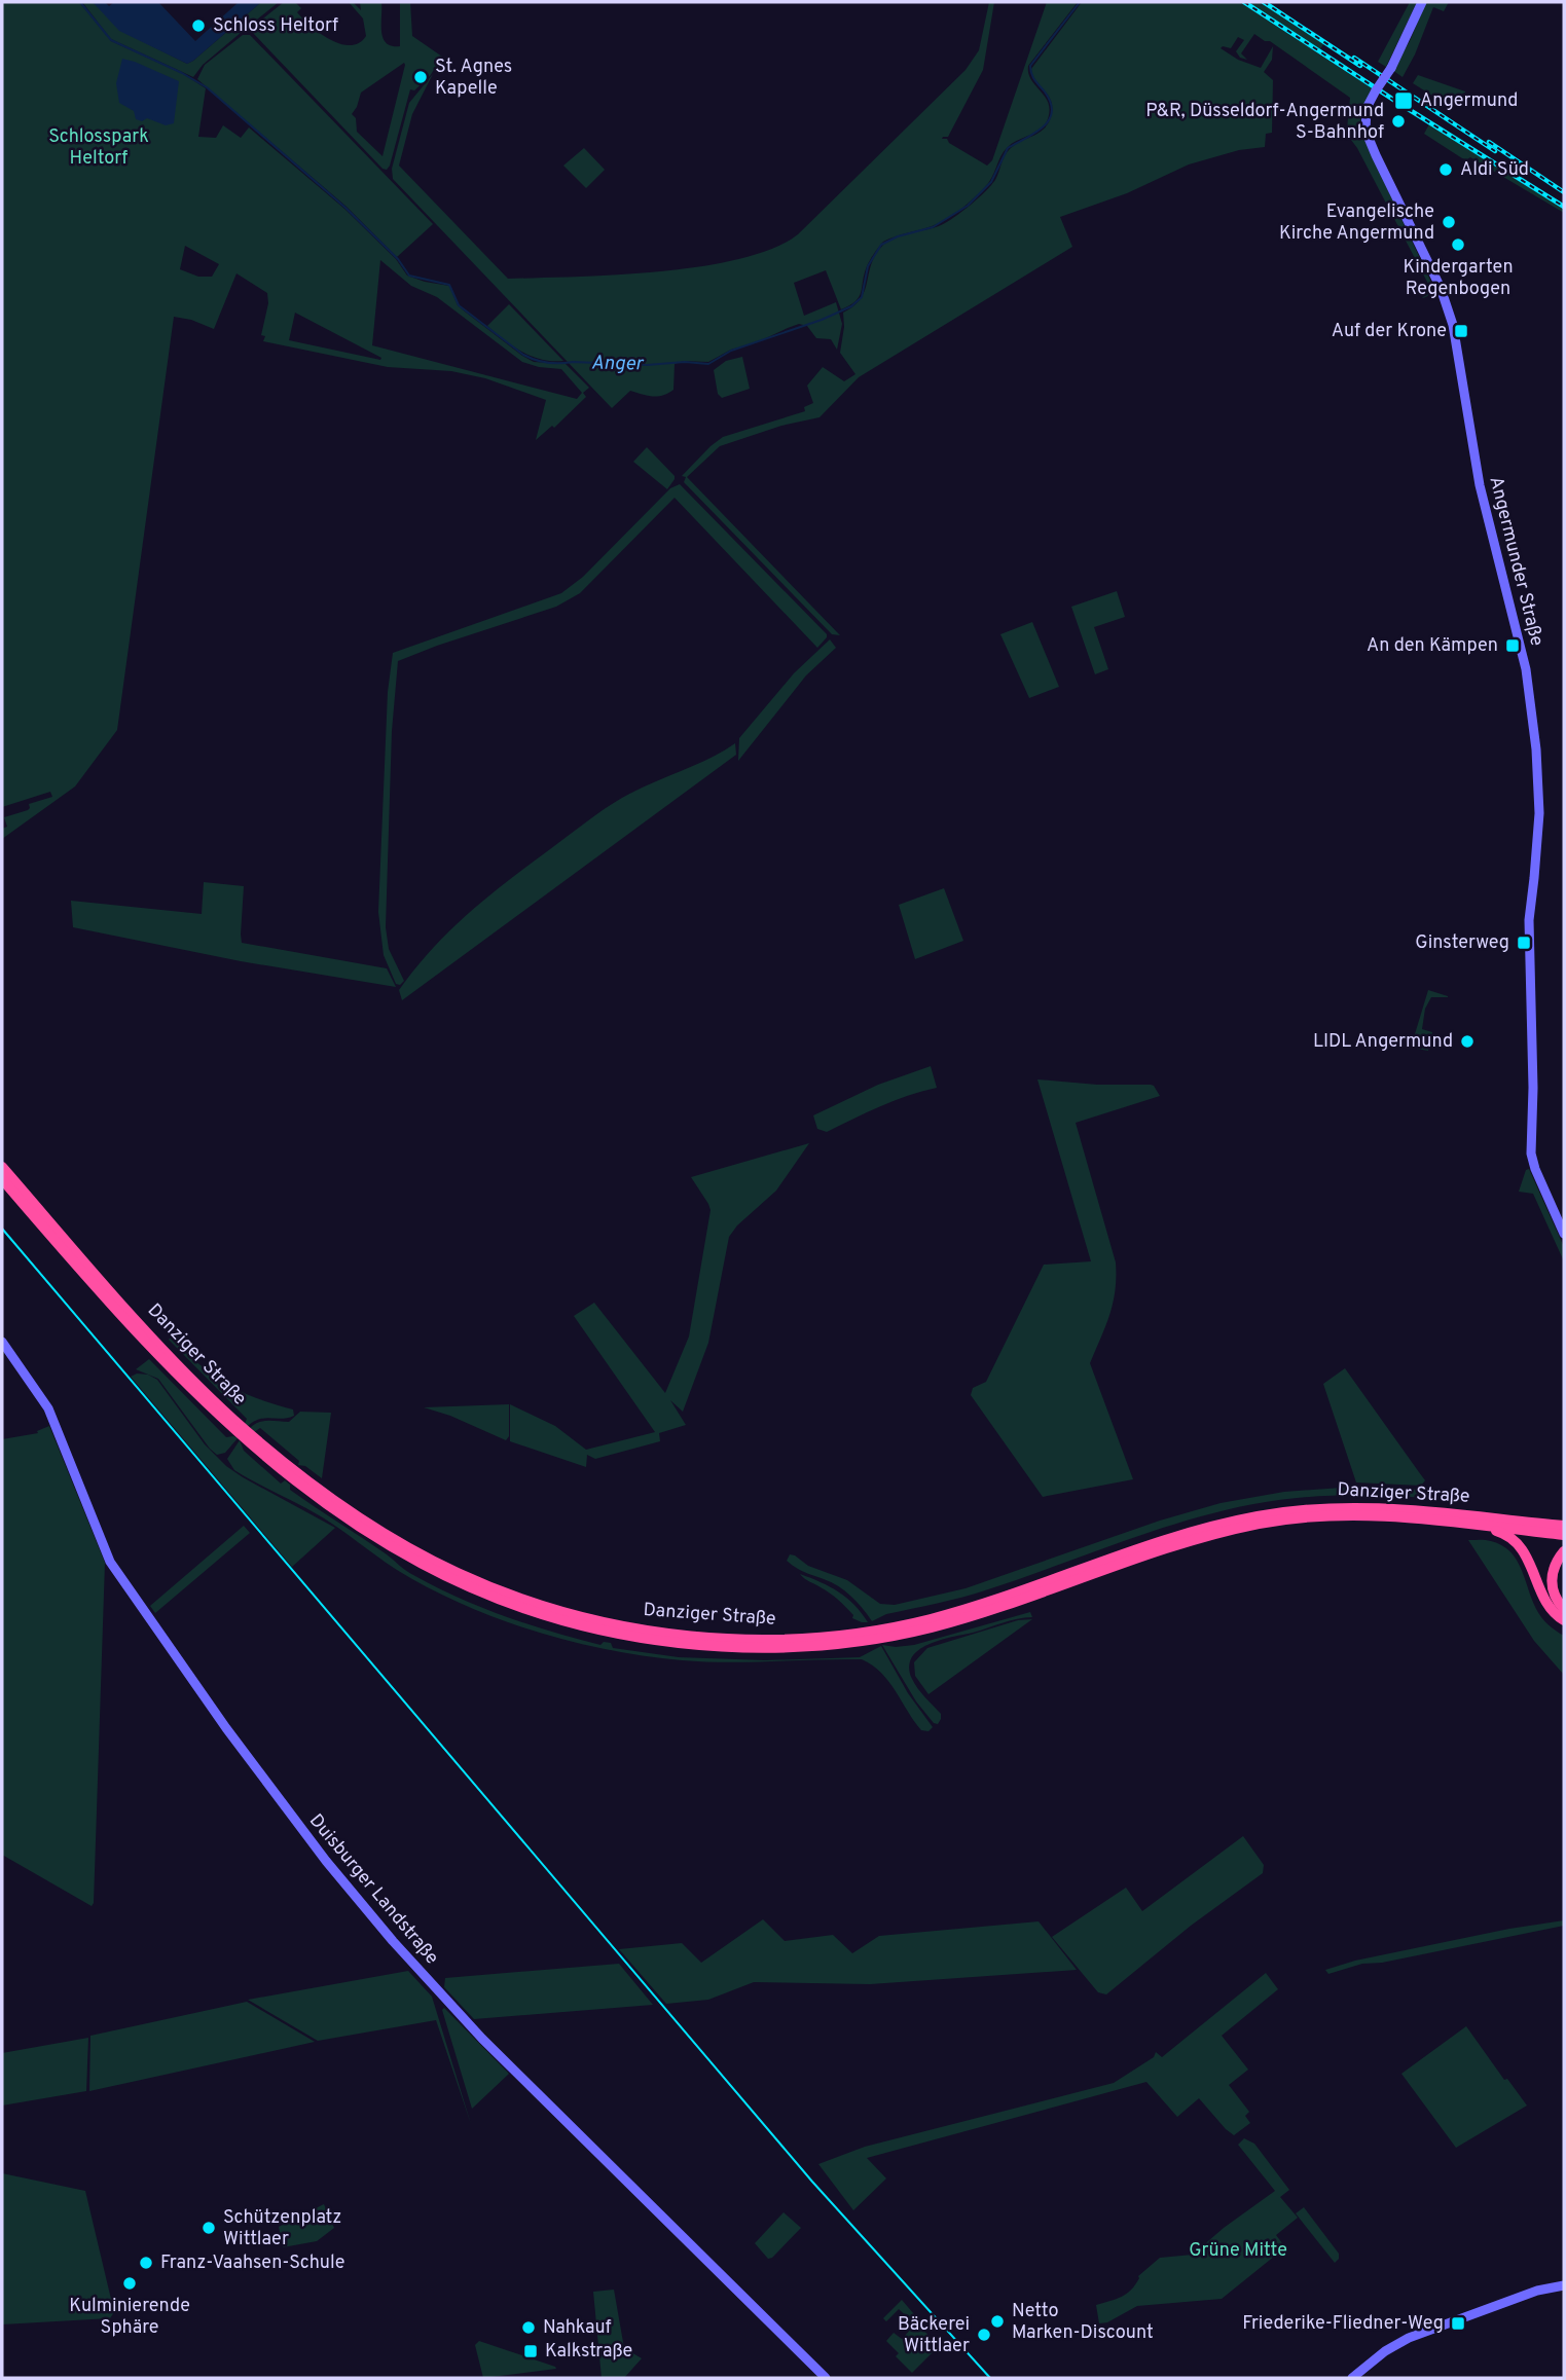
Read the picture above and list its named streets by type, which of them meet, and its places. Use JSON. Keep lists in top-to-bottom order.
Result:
{
  "streets": {
    "highway": ["Danziger Straße"],
    "main road": ["Angermunder Straße", "Duisburger Landstraße"]
  },
  "water": ["Anger"],
  "parks": ["Schlosspark Heltorf", "Grüne Mitte"],
  "places": {
    "other": [
      "Schloss Heltorf",
      "St. Agnes Kapelle",
      "P&R, Düsseldorf-Angermund S-Bahnhof",
      "Aldi Süd",
      "Evangelische Kirche Angermund",
      "Kindergarten Regenbogen",
      "LIDL Angermund",
      "Schützenplatz Wittlaer",
      "Franz-Vaahsen-Schule",
      "Kulminierende Sphäre",
      "Netto Marken-Discount",
      "Nahkauf",
      "Bäckerei Wittlaer"
    ],
    "transit": [
      "Angermund",
      "Auf der Krone",
      "An den Kämpen",
      "Ginsterweg",
      "Friederike-Fliedner-Weg",
      "Kalkstraße"
    ]
  }
}
